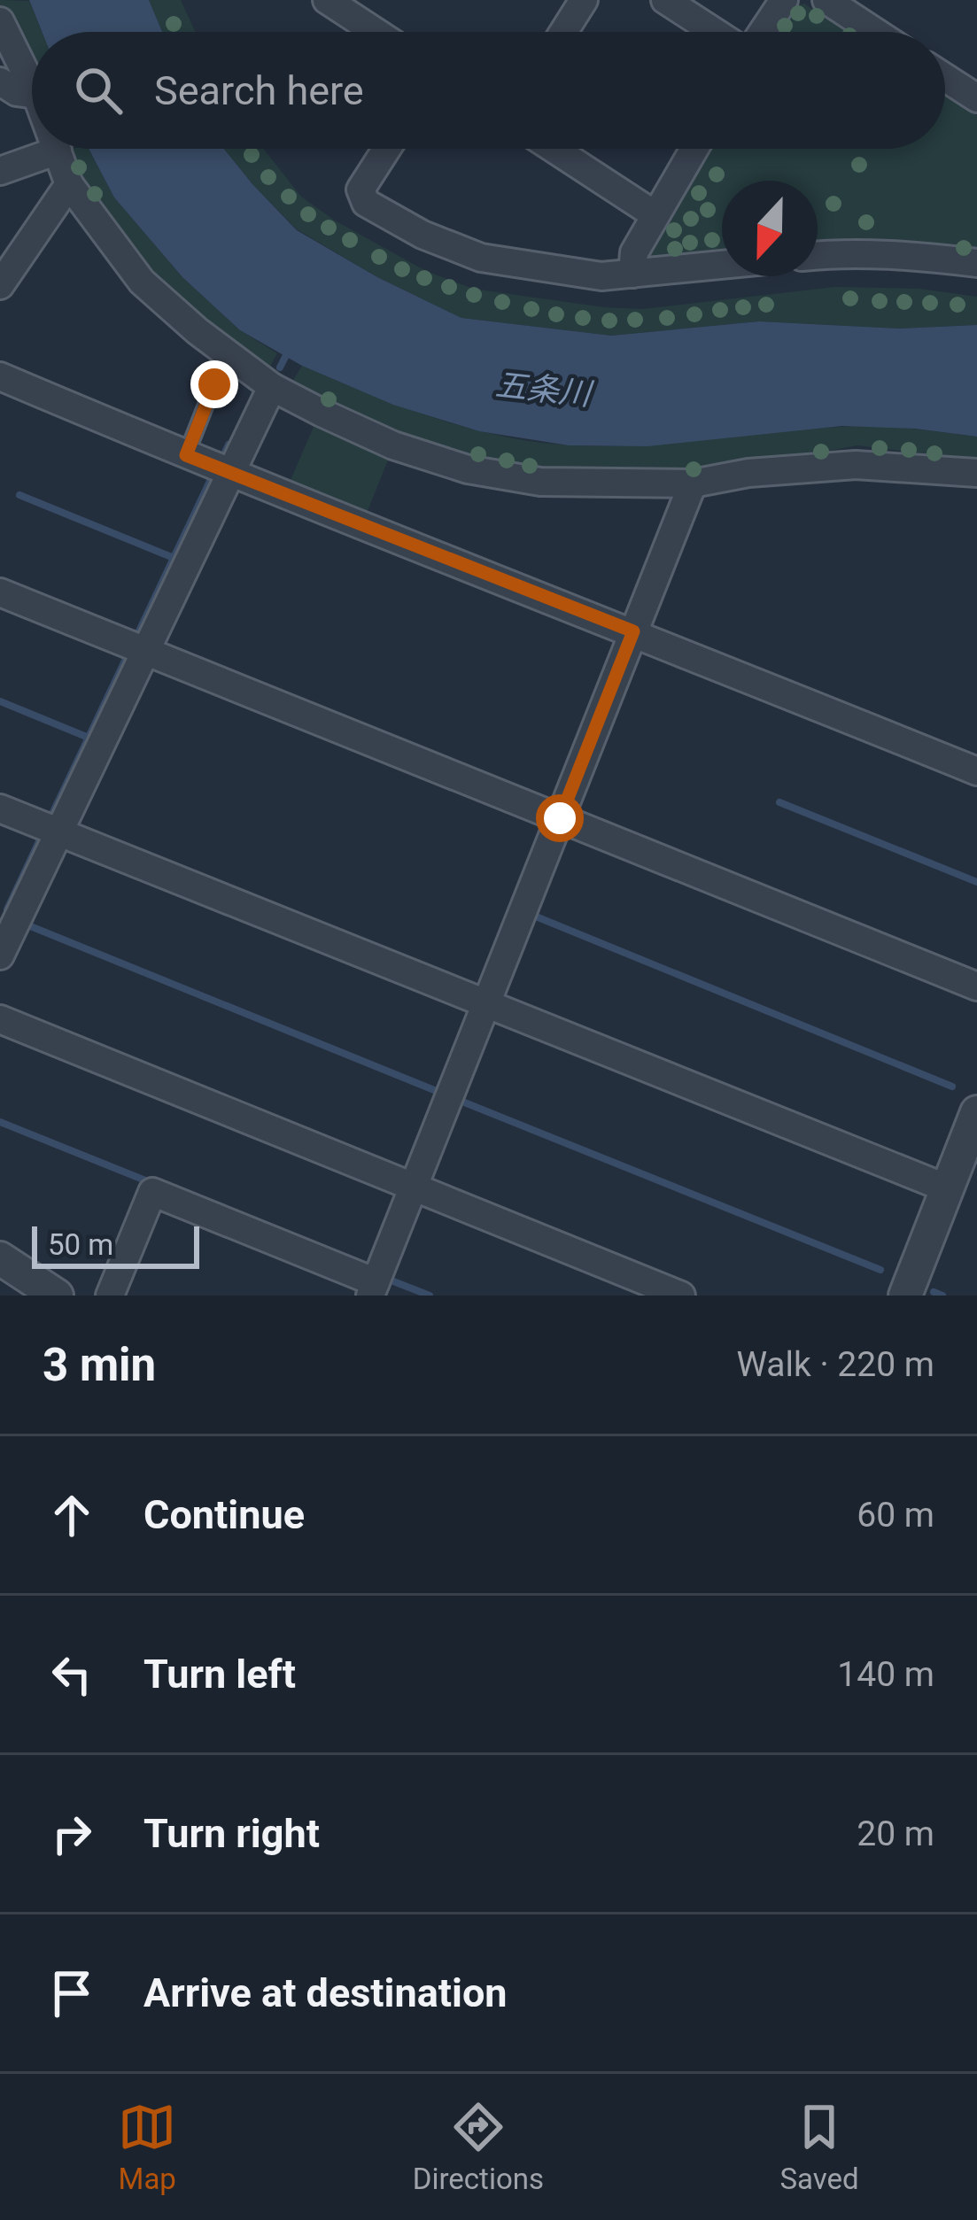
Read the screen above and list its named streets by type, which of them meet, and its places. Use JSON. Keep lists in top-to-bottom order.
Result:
{
  "water": ["五条川"],
  "scale_bar": "50 m",
  "north": "bottom",
  "page": {
    "search": "Search here",
    "scale": "50 m",
    "heading": ["3 min", "Walk · 220 m"],
    "list": [
      ["Continue", "60 m"],
      ["Turn left", "140 m"],
      ["Turn right", "20 m"],
      "Arrive at destination"
    ],
    "nav": ["Map", "Directions", "Saved"]
  }
}
